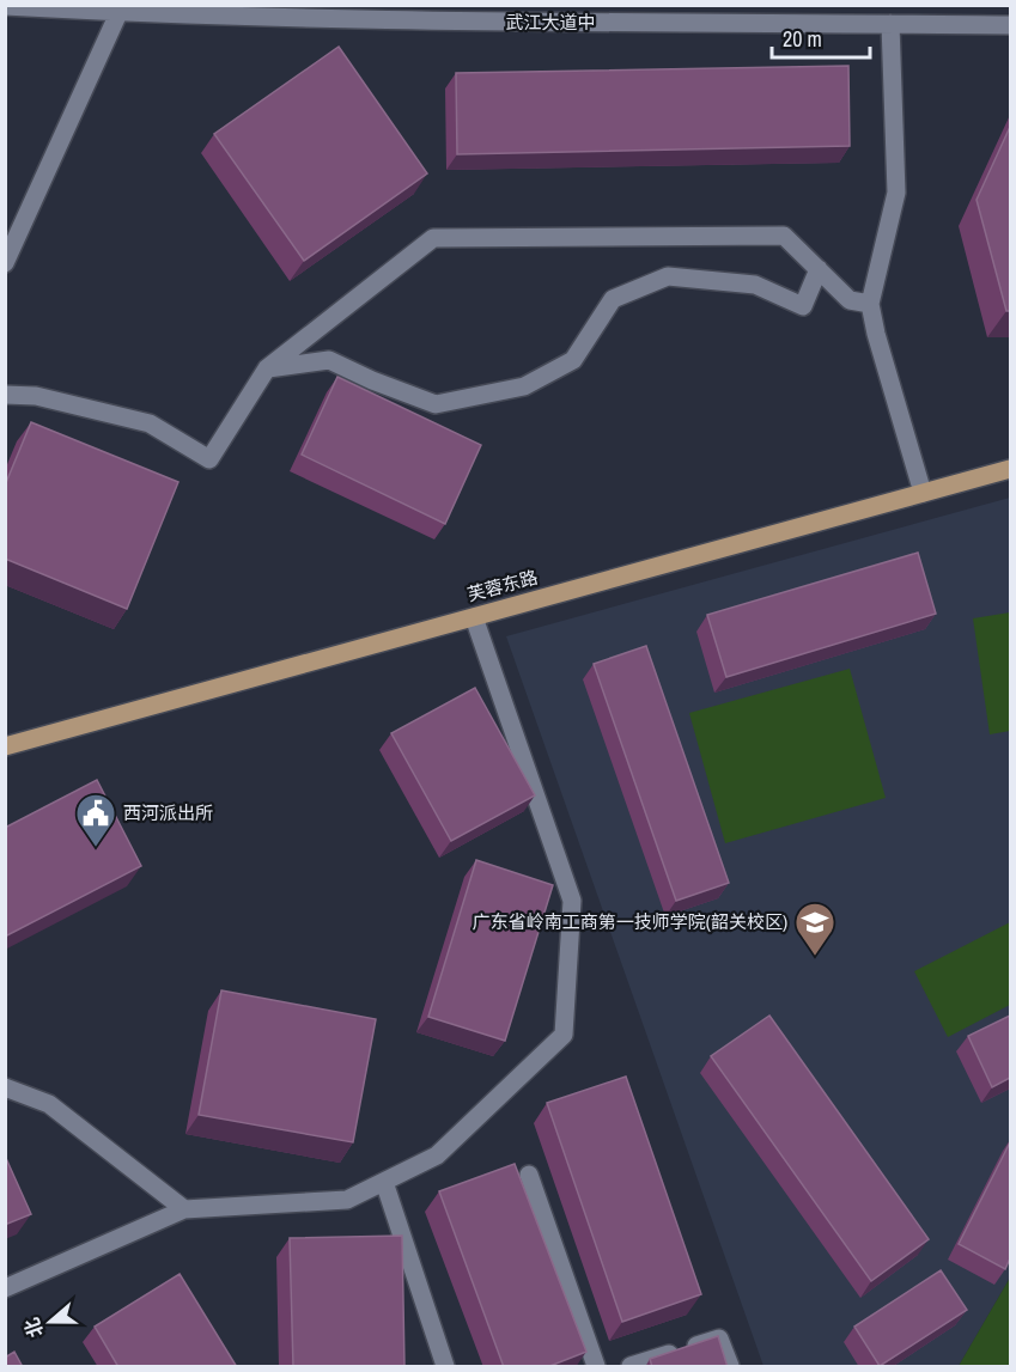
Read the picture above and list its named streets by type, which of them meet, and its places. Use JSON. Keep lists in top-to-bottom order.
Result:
{
  "streets": {
    "main road": ["芙蓉东路"],
    "street": ["武江大道中"]
  },
  "places": {
    "public building": ["西河派出所"],
    "school or university": ["广东省岭南工商第一技师学院(韶关校区)"]
  },
  "scale_bar": "20 m",
  "north": "left"
}
